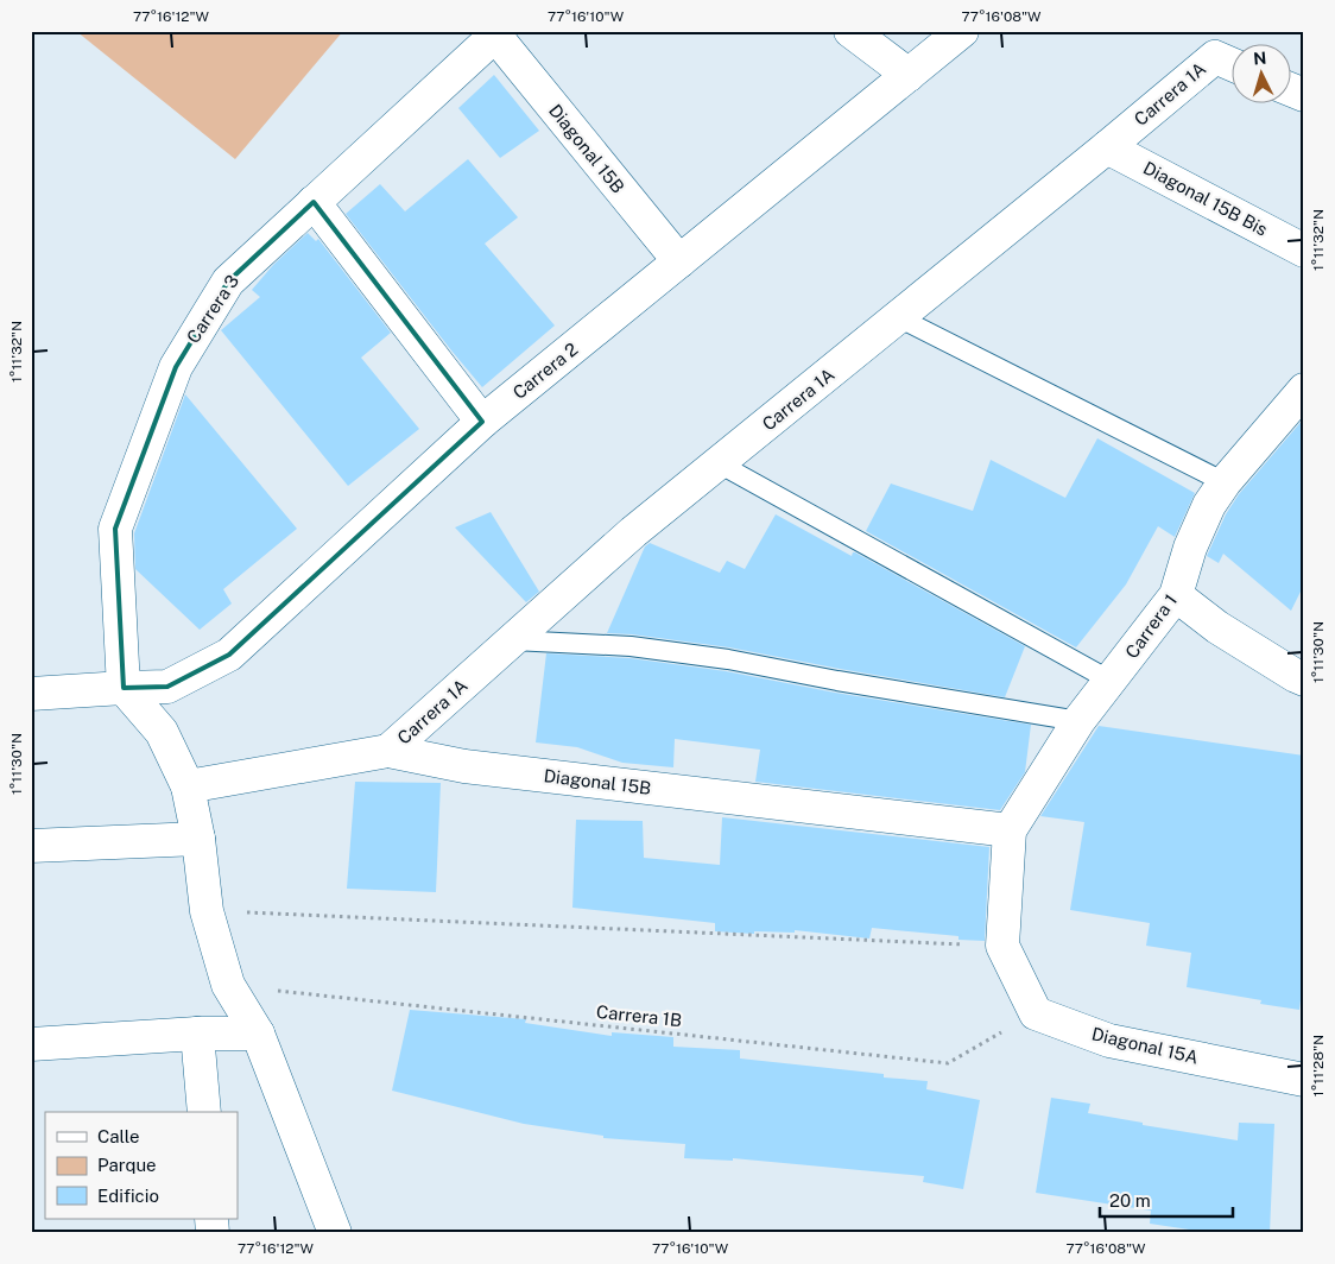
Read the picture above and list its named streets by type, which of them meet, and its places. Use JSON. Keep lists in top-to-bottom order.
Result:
{
  "streets": {
    "street": [
      "Carrera 1A",
      "Diagonal 15B",
      "Diagonal 15B Bis",
      "Carrera 3",
      "Carrera 2",
      "Carrera 1",
      "Diagonal 15A"
    ],
    "path": ["Carrera 1B"]
  },
  "crossings": [
    ["Carrera 1A", "Diagonal 15B"],
    ["Carrera 1A", "Diagonal 15B Bis"],
    ["Diagonal 15B", "Carrera 3"],
    ["Diagonal 15B", "Carrera 2"],
    ["Diagonal 15B", "Carrera 1"],
    ["Carrera 3", "Carrera 2"],
    ["Carrera 1B", "Diagonal 15A"]
  ],
  "legend": ["Calle", "Parque", "Edificio"],
  "scale_bar": "20 m",
  "north": "top",
  "coordinates": [
    "77°16'12\"W",
    "77°16'10\"W",
    "77°16'08\"W",
    "1°11'32\"N",
    "1°11'30\"N",
    "1°11'28\"N"
  ]
}
